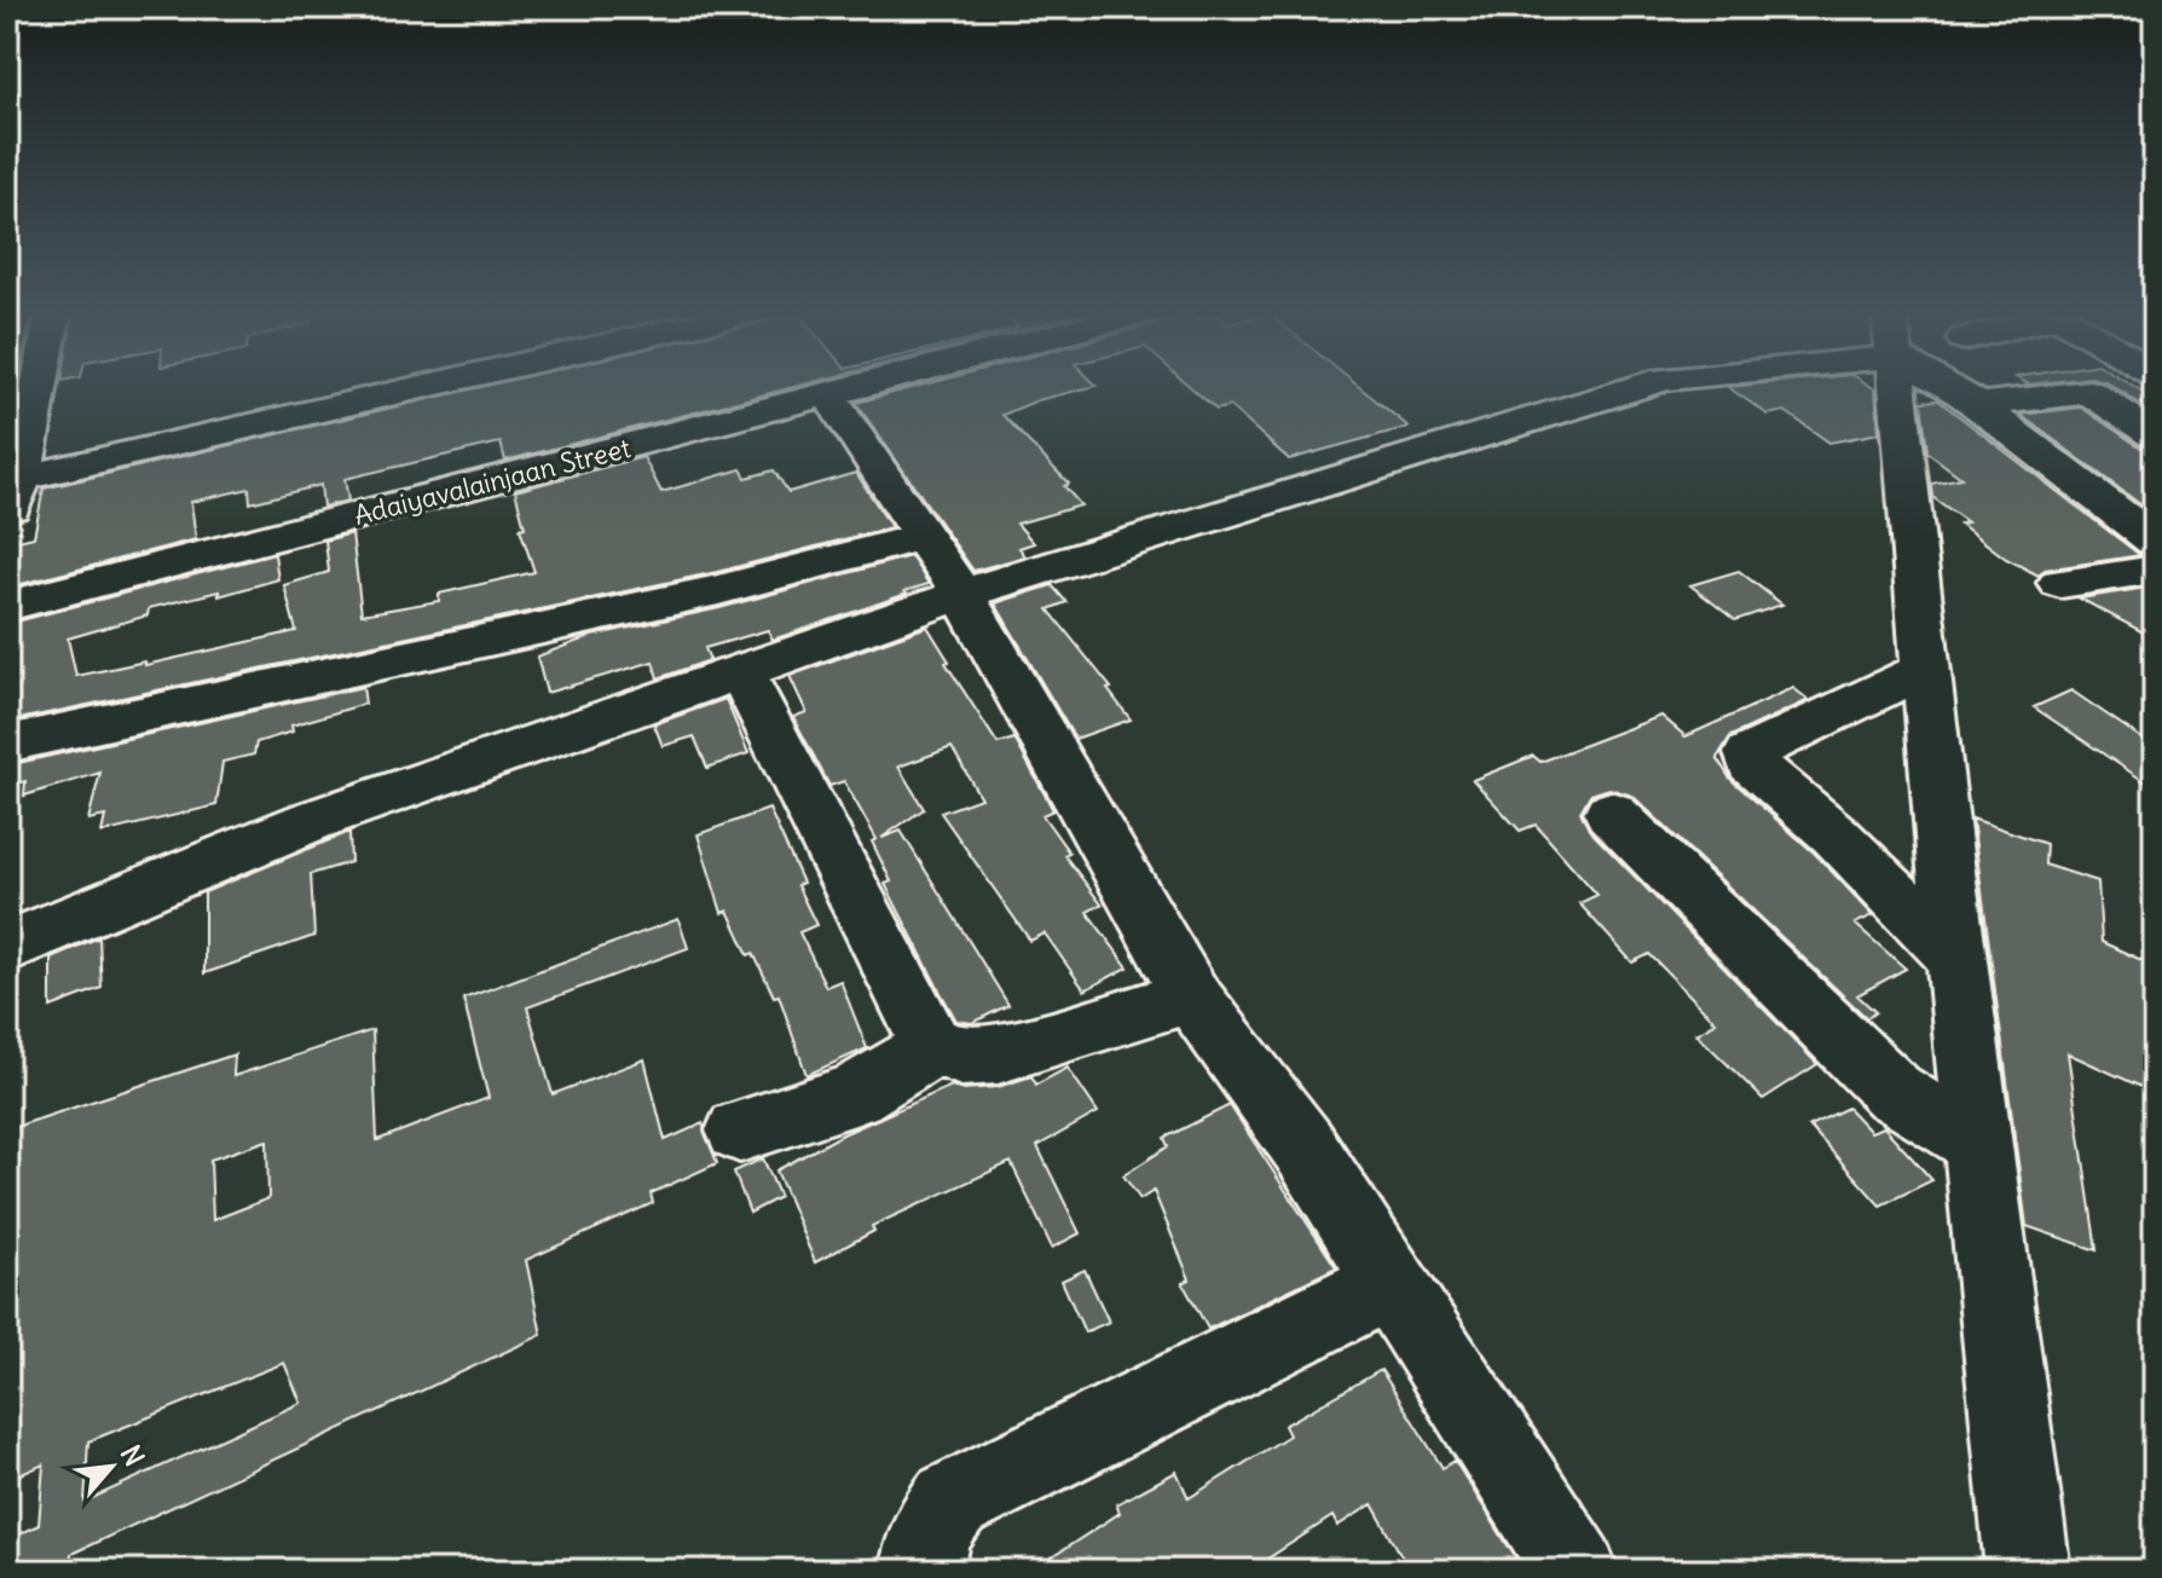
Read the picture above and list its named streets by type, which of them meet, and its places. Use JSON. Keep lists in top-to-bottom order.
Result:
{
  "streets": {
    "street": ["Adaiyavalainjaan Street"]
  },
  "north": "top right"
}
